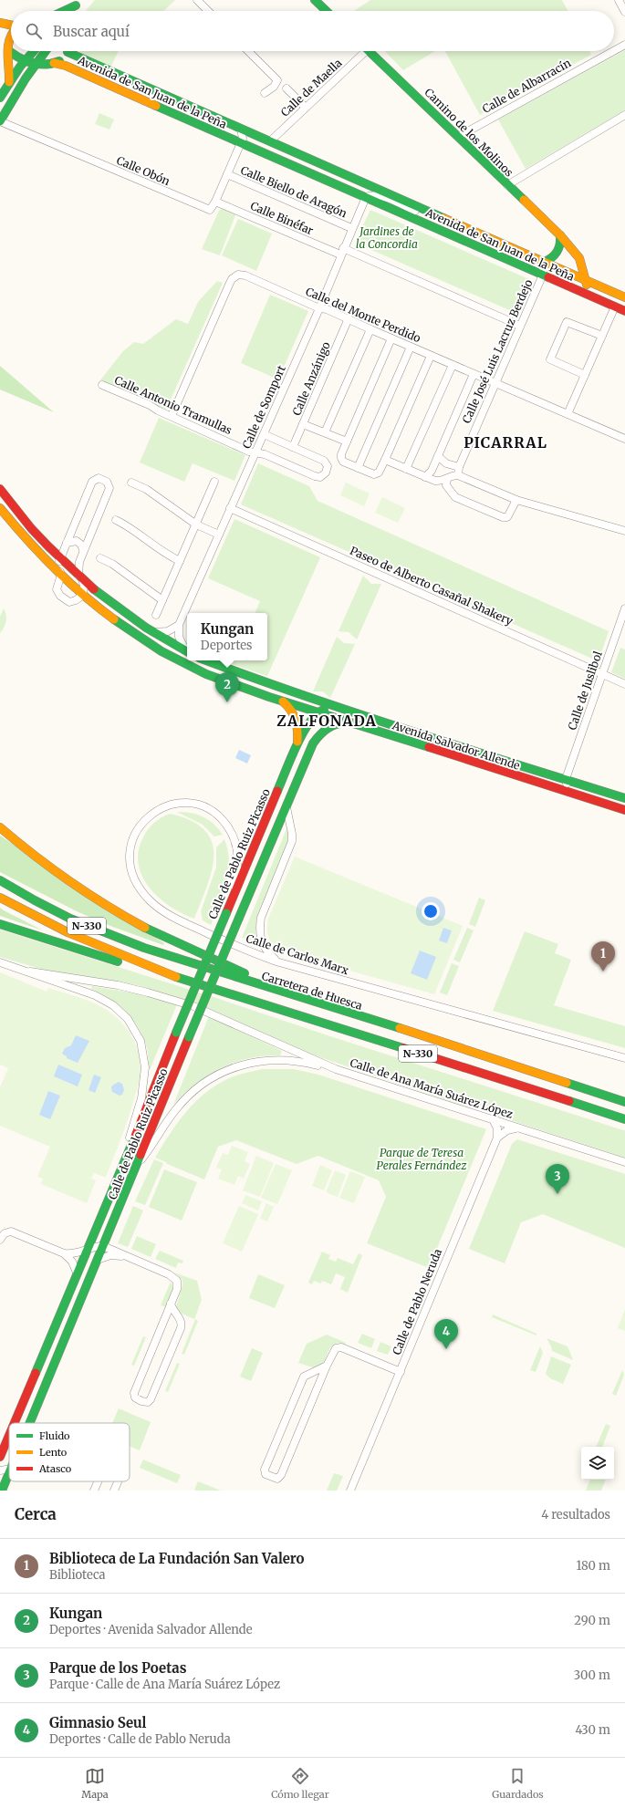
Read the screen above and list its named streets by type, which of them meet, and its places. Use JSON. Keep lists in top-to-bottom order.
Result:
{
  "streets": {
    "main road": [
      "Avenida de San Juan de la Peña",
      "Camino de los Molinos",
      "Avenida Salvador Allende",
      "Calle de Pablo Ruiz Picasso",
      "N-330",
      "Carretera de Huesca"
    ],
    "street": [
      "Calle de Albarracín",
      "Calle de Maella",
      "Calle Obón",
      "Calle Biello de Aragón",
      "Calle Binéfar",
      "Calle del Monte Perdido",
      "Calle José Luis Lacruz Berdejo",
      "Calle Anzánigo",
      "Calle Antonio Tramullas",
      "Calle de Somport",
      "Paseo de Alberto Casañal Shakery",
      "Calle de Juslibol",
      "Calle de Carlos Marx",
      "Calle de Ana María Suárez López",
      "Calle de Pablo Neruda"
    ]
  },
  "crossings": [
    ["Calle de Albarracín", "Camino de los Molinos"],
    ["Calle de Maella", "Avenida de San Juan de la Peña"],
    ["Avenida de San Juan de la Peña", "Camino de los Molinos"],
    ["Avenida de San Juan de la Peña", "Calle José Luis Lacruz Berdejo"],
    ["Avenida de San Juan de la Peña", "Calle de Somport"],
    ["Calle Obón", "Calle Binéfar"],
    ["Calle Biello de Aragón", "Calle de Somport"],
    ["Calle Binéfar", "Calle de Somport"],
    ["Calle del Monte Perdido", "Calle José Luis Lacruz Berdejo"],
    ["Calle del Monte Perdido", "Calle Anzánigo"],
    ["Calle del Monte Perdido", "Calle Antonio Tramullas"],
    ["Calle del Monte Perdido", "Calle de Somport"],
    ["Calle Anzánigo", "Calle Antonio Tramullas"],
    ["Calle Antonio Tramullas", "Calle de Somport"],
    ["Calle de Somport", "Paseo de Alberto Casañal Shakery"],
    ["Paseo de Alberto Casañal Shakery", "Calle de Juslibol"],
    ["Calle de Juslibol", "Avenida Salvador Allende"],
    ["Avenida Salvador Allende", "Calle de Pablo Ruiz Picasso"],
    ["Calle de Pablo Ruiz Picasso", "Calle de Carlos Marx"],
    ["Calle de Pablo Ruiz Picasso", "Calle de Ana María Suárez López"],
    ["Calle de Ana María Suárez López", "Calle de Pablo Neruda"]
  ],
  "districts": ["PICARRAL", "ZALFONADA"],
  "parks": ["Jardines de la Concordia", "Parque de Teresa Perales Fernández"],
  "legend": ["Fluido", "Lento", "Atasco"],
  "page": {
    "search": "Buscar aquí",
    "popup": ["Kungan", "Deportes"],
    "pins": [
      "2",
      "1",
      "3",
      "4"
    ],
    "heading": ["Cerca", "4 resultados"],
    "list": [
      {
        "mark": "1",
        "name": "Biblioteca de La Fundación San Valero",
        "note": "Biblioteca",
        "value": "180 m"
      },
      {
        "mark": "2",
        "name": "Kungan",
        "note": "Deportes · Avenida Salvador Allende",
        "value": "290 m"
      },
      {
        "mark": "3",
        "name": "Parque de los Poetas",
        "note": "Parque · Calle de Ana María Suárez López",
        "value": "300 m"
      },
      {
        "mark": "4",
        "name": "Gimnasio Seul",
        "note": "Deportes · Calle de Pablo Neruda",
        "value": "430 m"
      }
    ],
    "nav": ["Mapa", "Cómo llegar", "Guardados"]
  }
}
